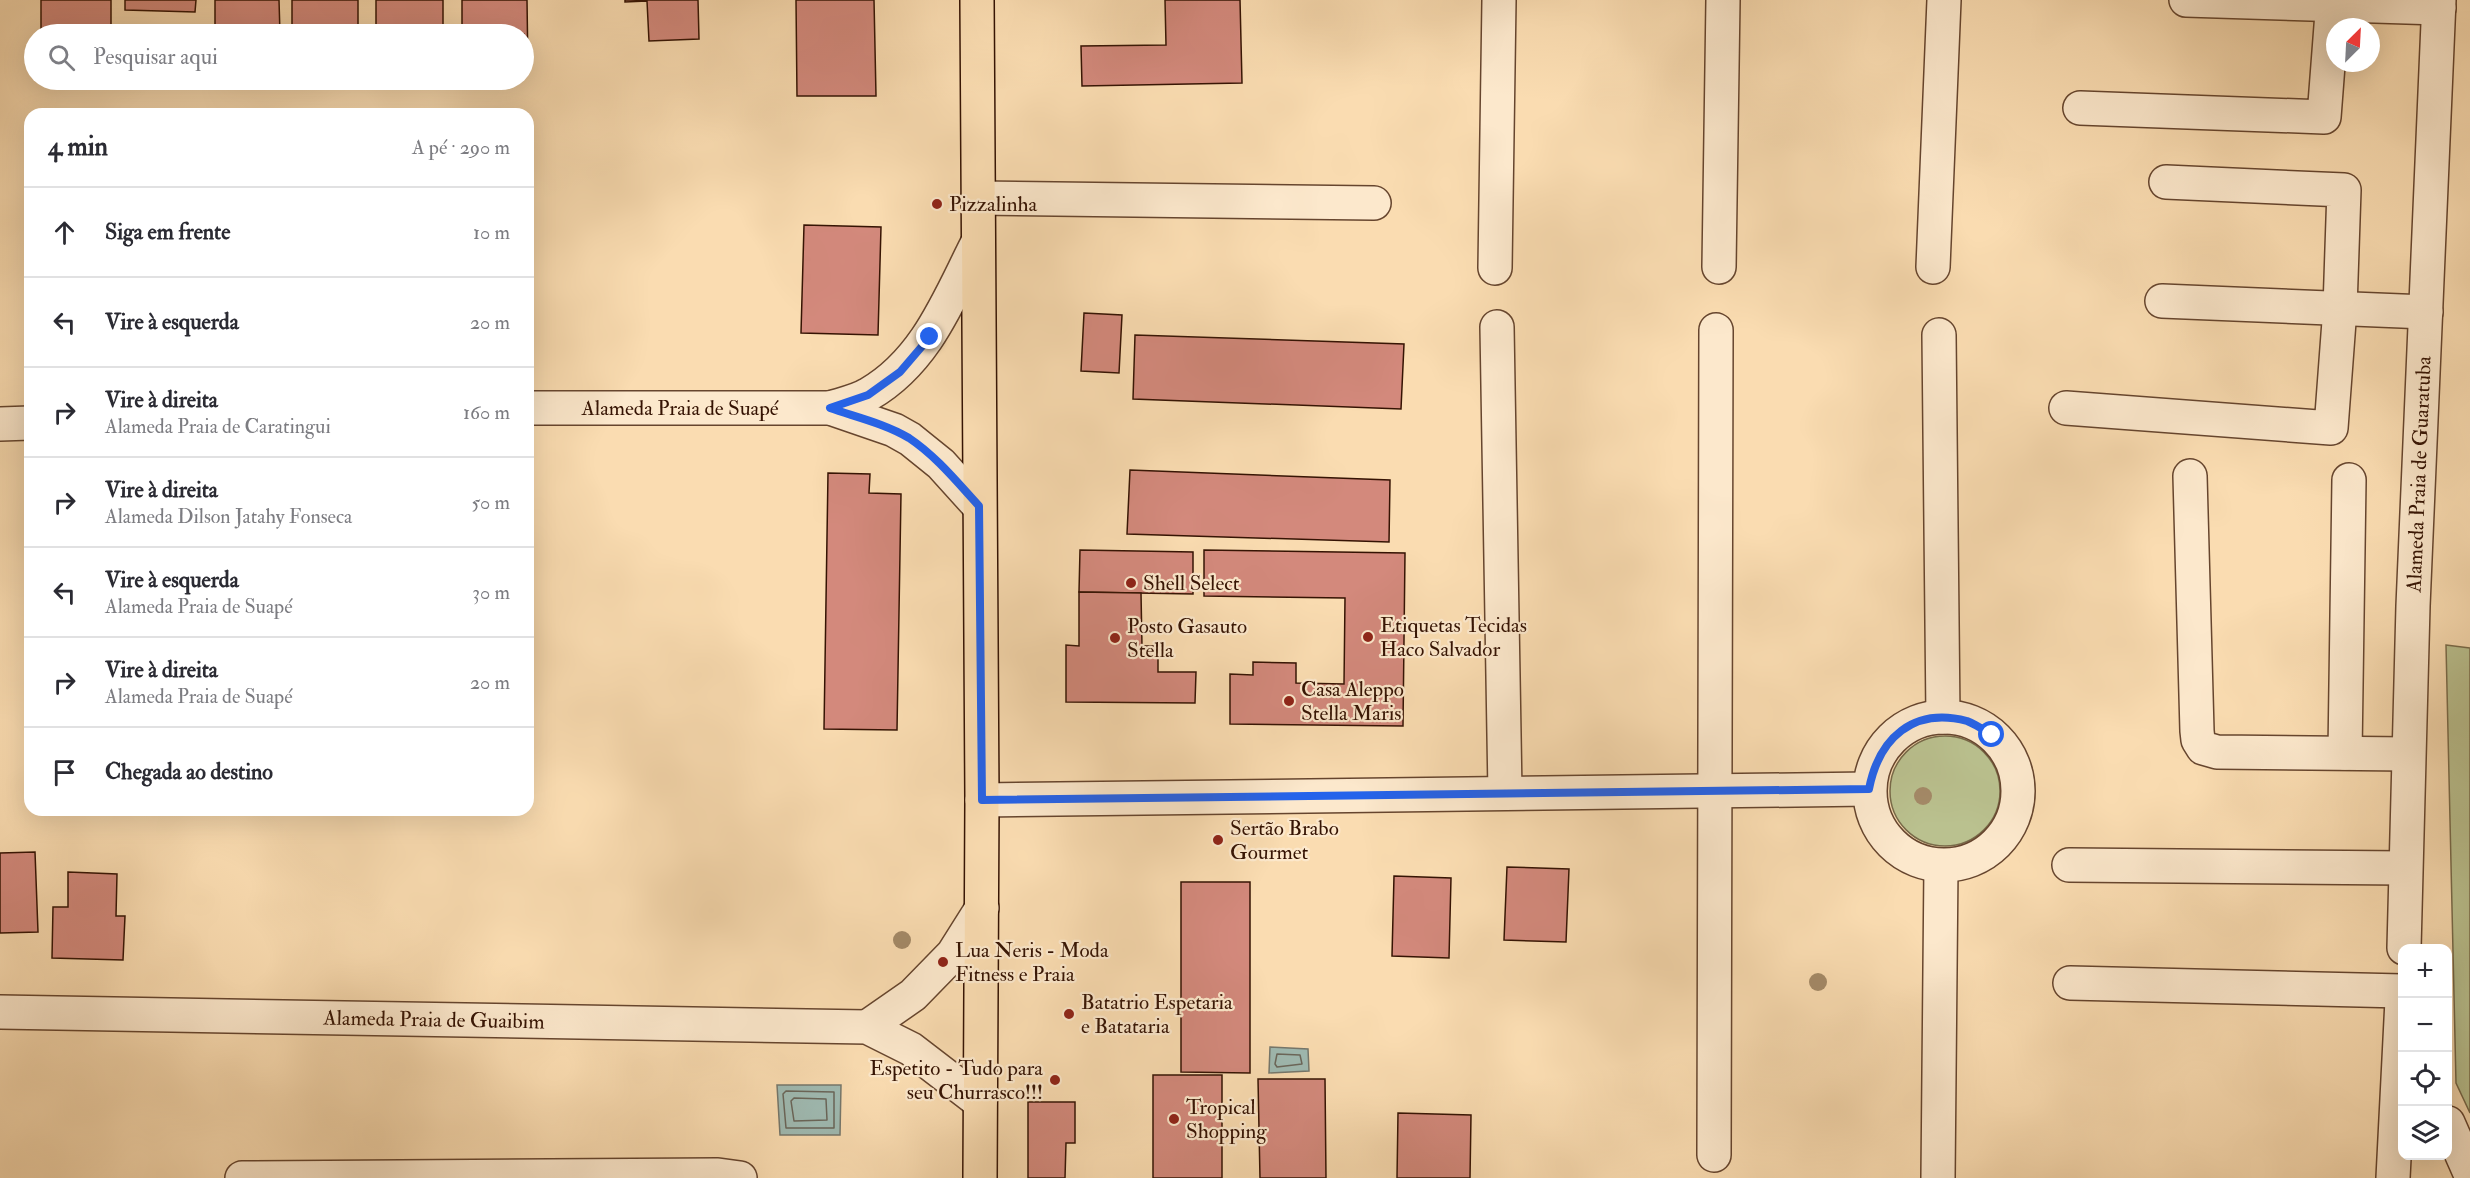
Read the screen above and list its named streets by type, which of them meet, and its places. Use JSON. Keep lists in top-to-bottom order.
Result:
{
  "streets": {
    "street": ["Alameda Praia de Suapé", "Alameda Praia de Guaratuba", "Alameda Praia de Guaibim"]
  },
  "places": [
    "Pizzalinha",
    "Shell Select",
    "Etiquetas Tecidas Haco Salvador",
    "Posto Gasauto Stella",
    "Casa Aleppo Stella Maris",
    "Sertão Brabo Gourmet",
    "Lua Neris - Moda Fitness e Praia",
    "Batatrio Espetaria e Batataria",
    "Espetito - Tudo para seu Churrasco!!!",
    "Tropical Shopping"
  ],
  "north": "top right",
  "page": {
    "search": "Pesquisar aqui",
    "heading": ["4 min", "A pé · 290 m"],
    "list": [
      ["Siga em frente", "10 m"],
      ["Vire à esquerda", "20 m"],
      ["Vire à direita", "Alameda Praia de Caratingui", "160 m"],
      ["Vire à direita", "Alameda Dilson Jatahy Fonseca", "50 m"],
      ["Vire à esquerda", "Alameda Praia de Suapé", "30 m"],
      ["Vire à direita", "Alameda Praia de Suapé", "20 m"],
      "Chegada ao destino"
    ],
    "map_buttons": ["+", "−"]
  }
}
